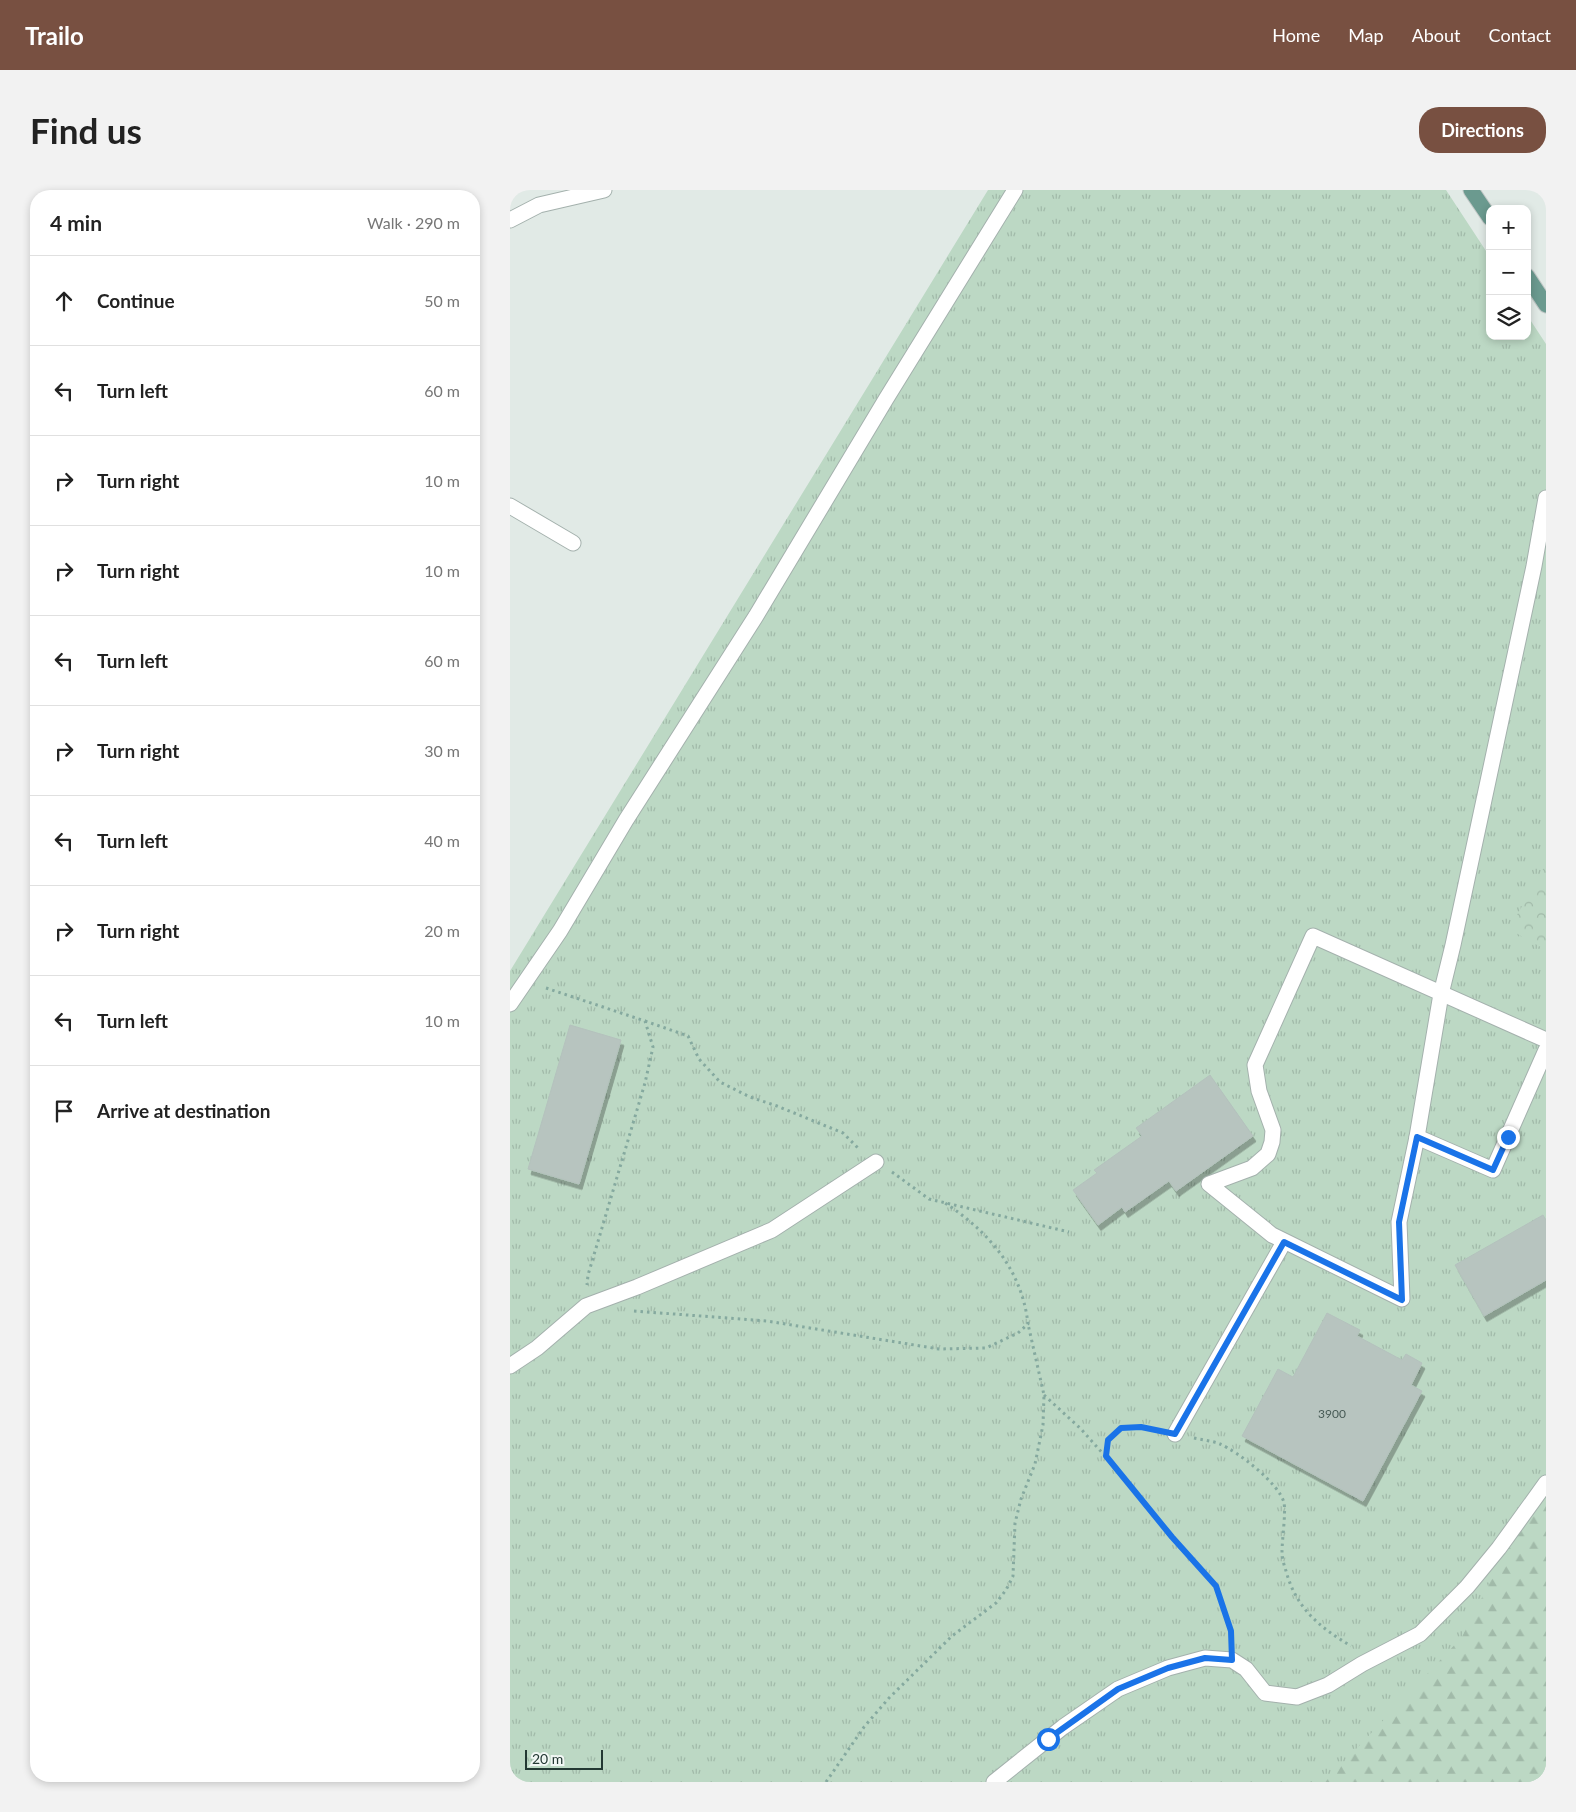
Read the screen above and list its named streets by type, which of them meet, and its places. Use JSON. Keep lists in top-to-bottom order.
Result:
{
  "house_numbers": ["3900"],
  "scale_bar": "20 m",
  "page": {
    "header": "Trailo",
    "nav": [
      "Home",
      "Map",
      "About",
      "Contact"
    ],
    "buttons": "Directions",
    "title": "Find us",
    "heading": ["4 min", "Walk · 290 m"],
    "map_buttons": ["+", "−"],
    "list": [
      ["Continue", "50 m"],
      ["Turn left", "60 m"],
      ["Turn right", "10 m"],
      ["Turn right", "10 m"],
      ["Turn left", "60 m"],
      ["Turn right", "30 m"],
      ["Turn left", "40 m"],
      ["Turn right", "20 m"],
      ["Turn left", "10 m"],
      "Arrive at destination"
    ],
    "scale": "20 m"
  }
}
